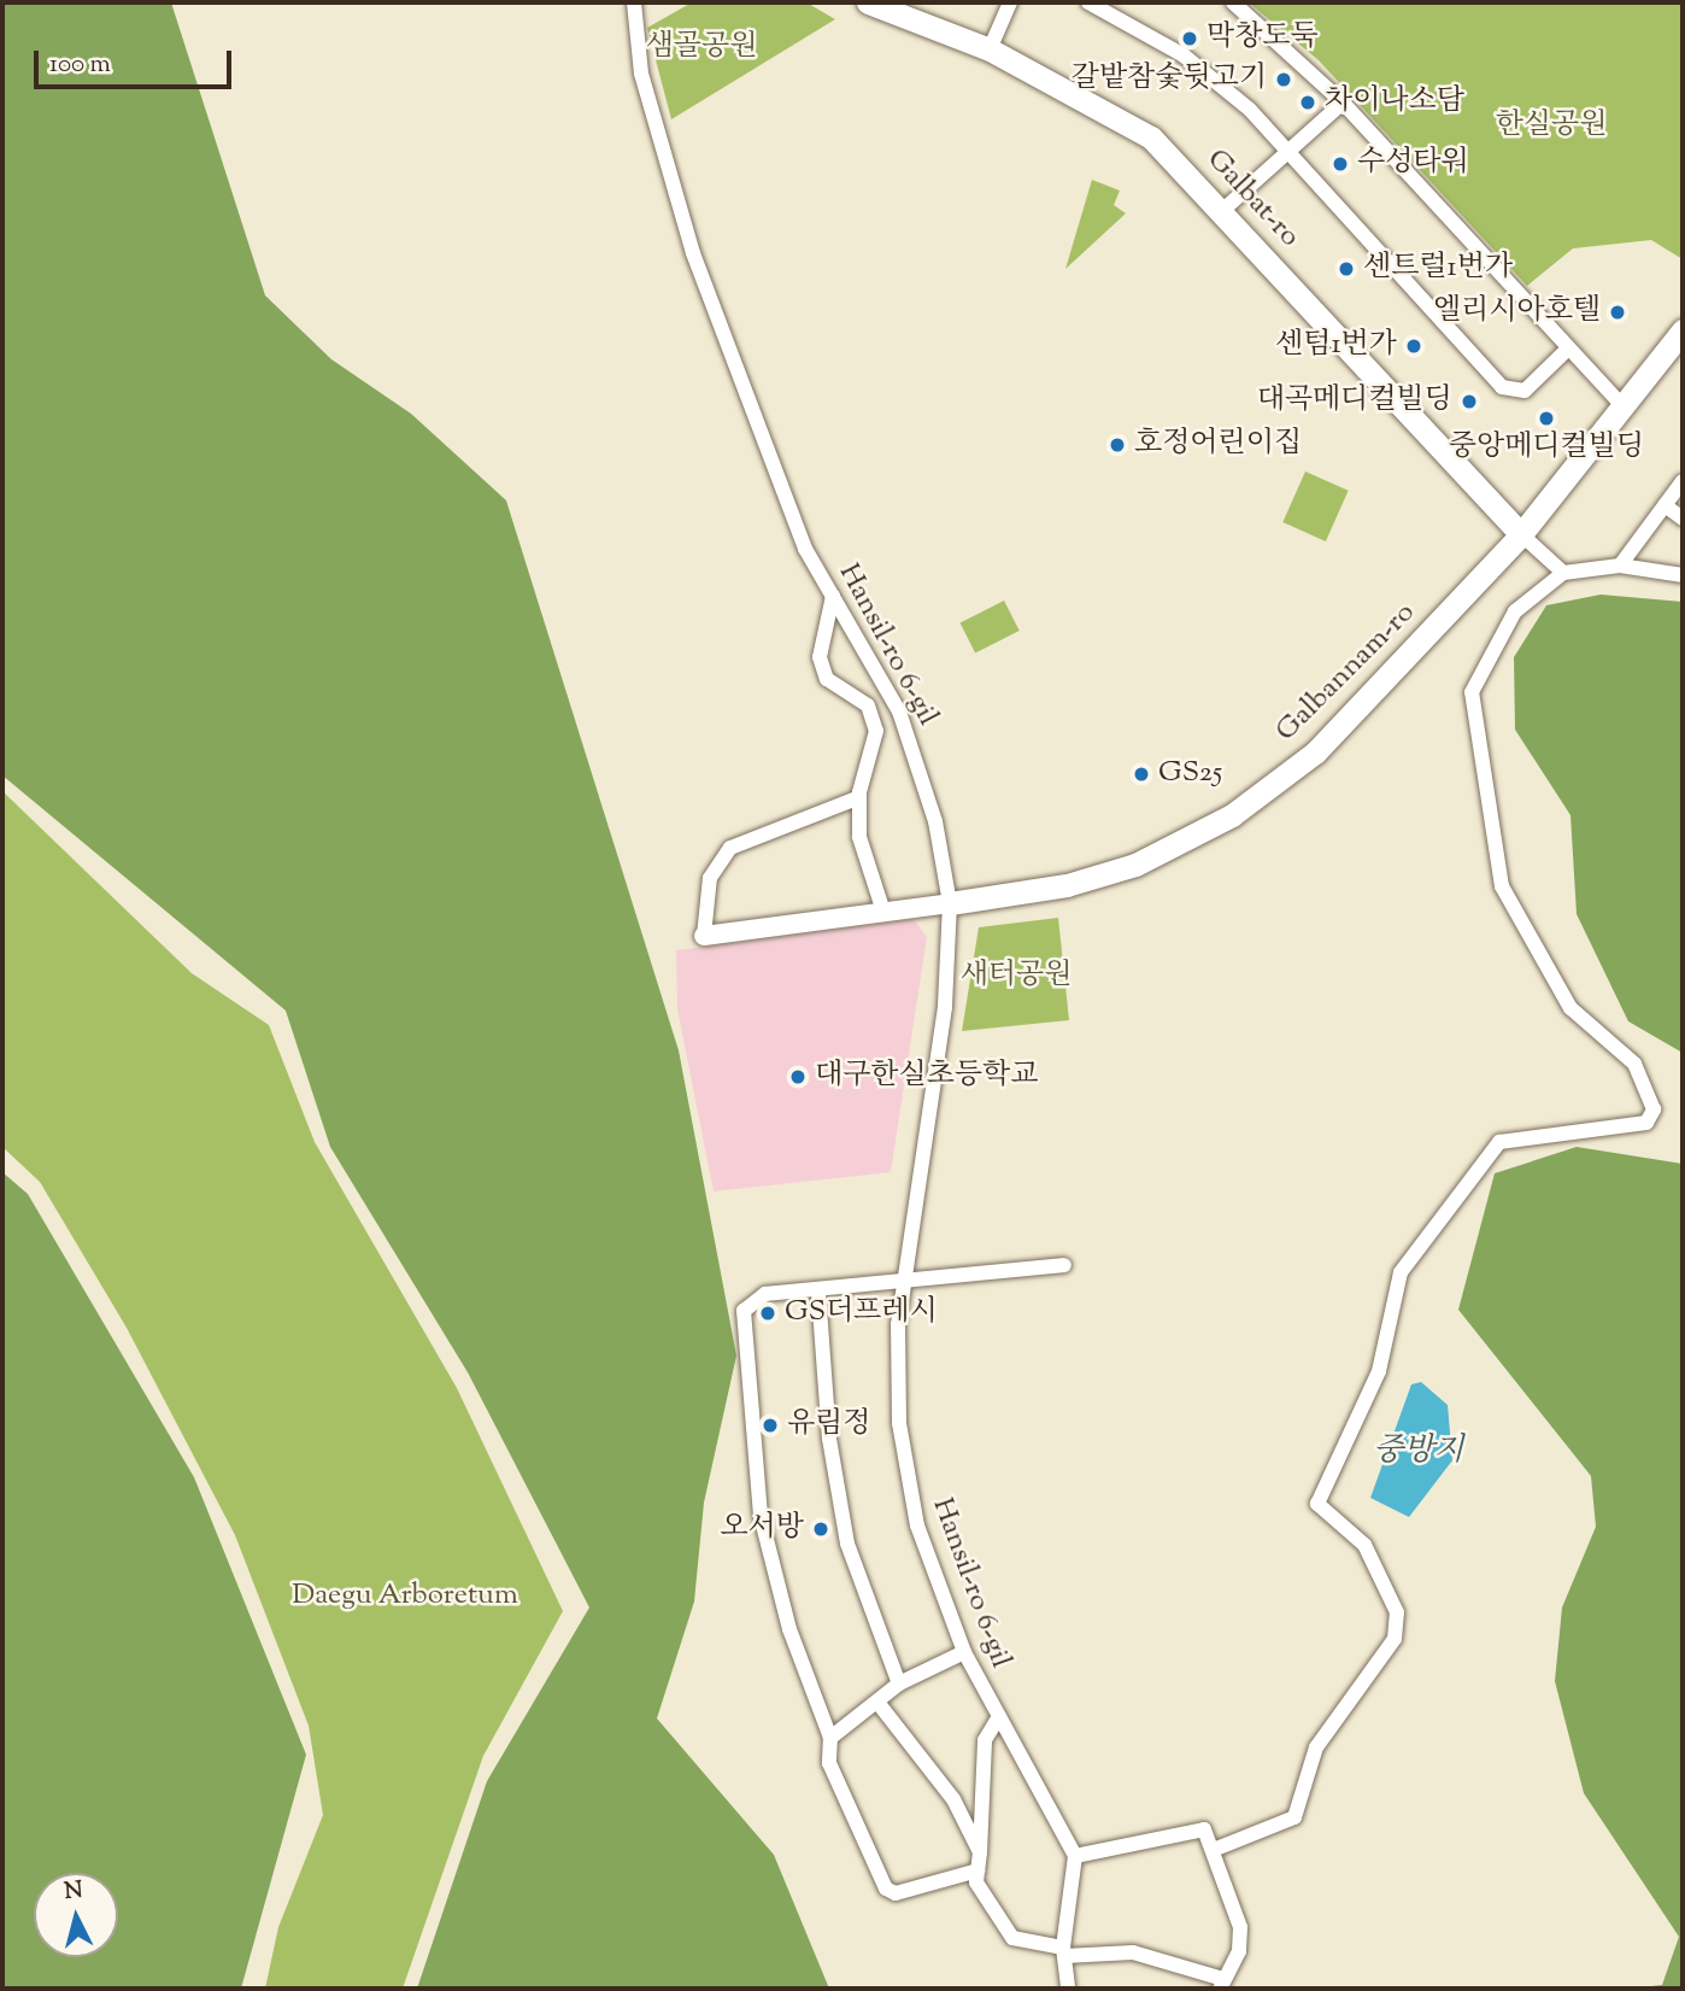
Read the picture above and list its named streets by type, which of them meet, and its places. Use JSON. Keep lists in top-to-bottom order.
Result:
{
  "streets": {
    "main road": ["Galbat-ro", "Galbannam-ro"],
    "street": ["Hansil-ro 6-gil"]
  },
  "crossings": [
    ["Galbat-ro", "Galbannam-ro"],
    ["Hansil-ro 6-gil", "Galbannam-ro"]
  ],
  "water": ["중방지"],
  "parks": [
    "샘골공원",
    "한실공원",
    "새터공원",
    "Daegu Arboretum"
  ],
  "places": [
    "막창도둑",
    "갈밭참숯뒷고기",
    "차이나소담",
    "수성타워",
    "센트럴1번가",
    "엘리시아호텔",
    "센텀1번가",
    "대곡메디컬빌딩",
    "중앙메디컬빌딩",
    "호정어린이집",
    "GS25",
    "대구한실초등학교",
    "GS더프레시",
    "유림정",
    "오서방"
  ],
  "scale_bar": "100 m",
  "north": "top"
}
